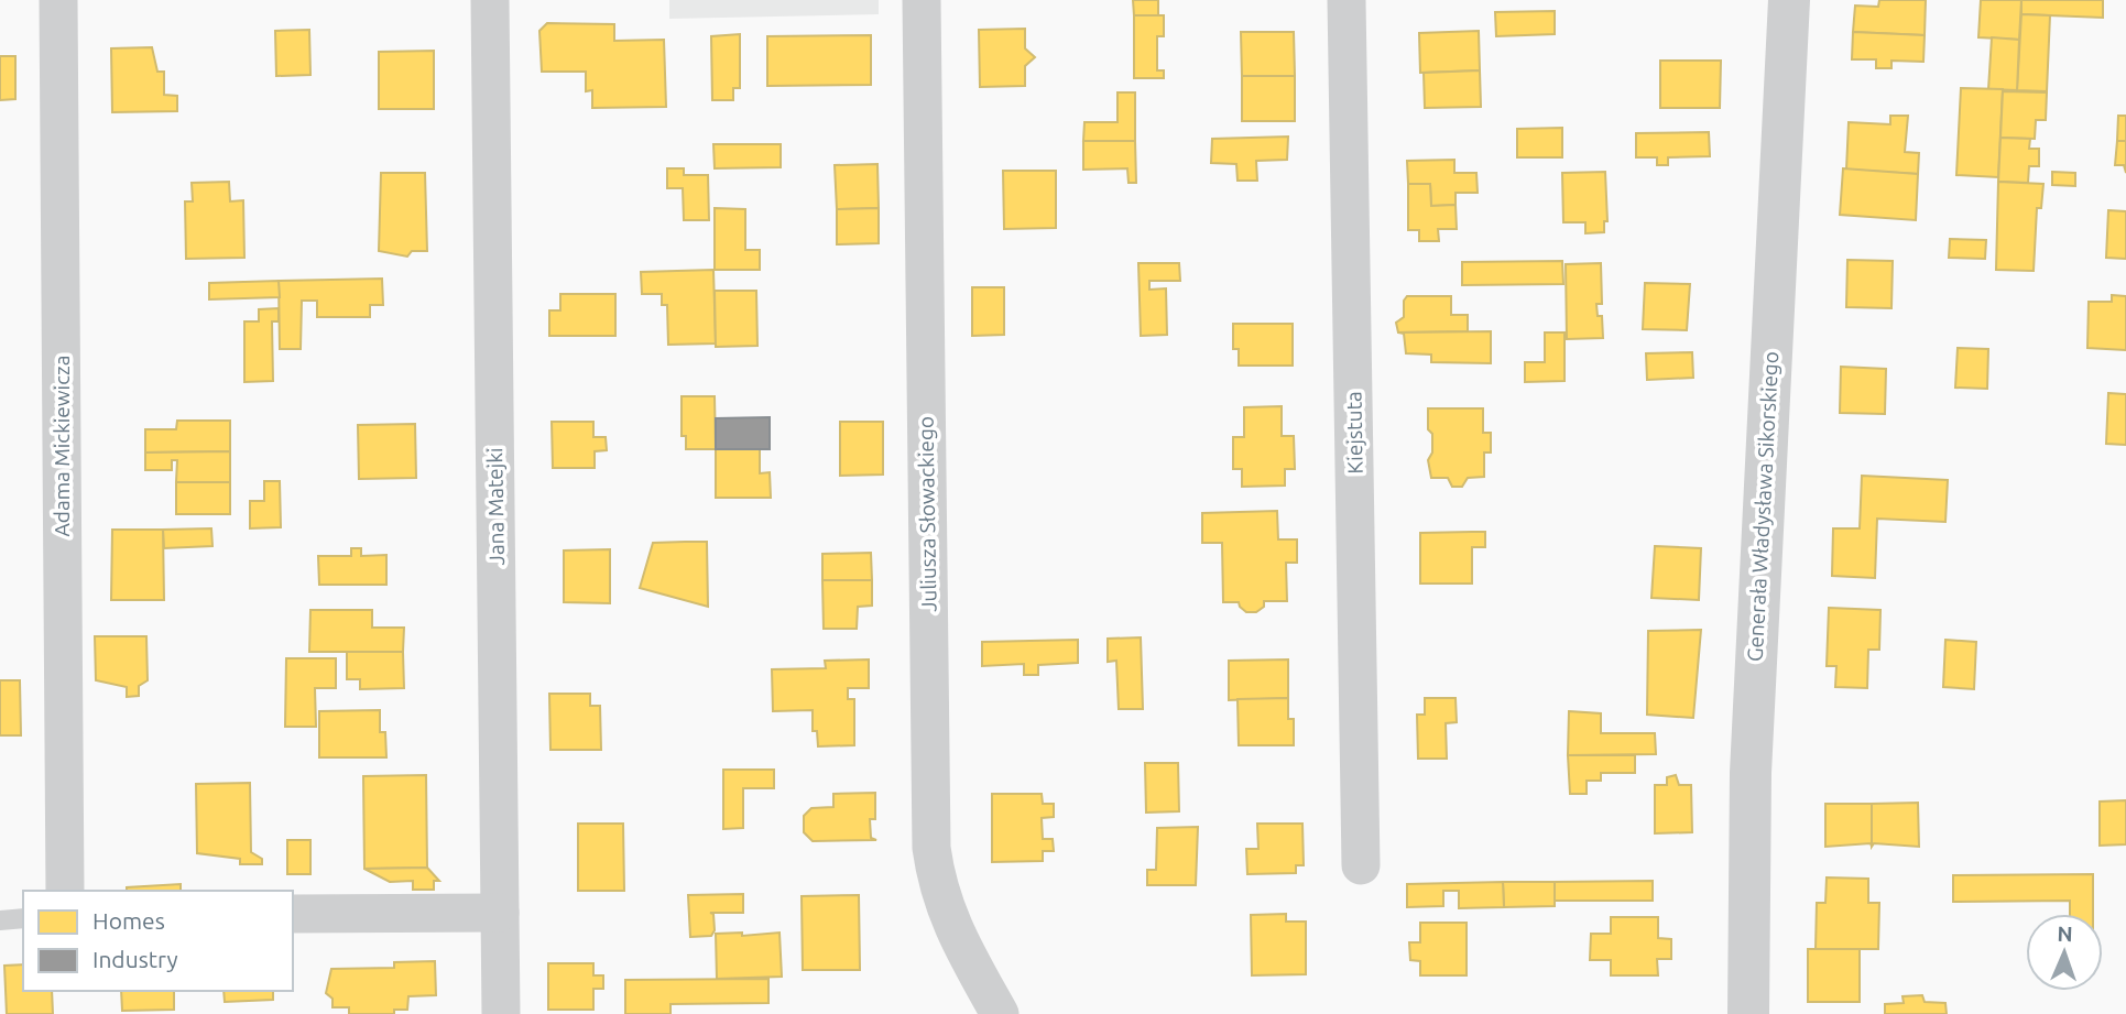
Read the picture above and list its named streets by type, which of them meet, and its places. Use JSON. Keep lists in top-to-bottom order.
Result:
{
  "streets": {
    "street": [
      "Kiejstuta",
      "Adama Mickiewicza",
      "Jana Matejki",
      "Generała Władysława Sikorskiego",
      "Juliusza Słowackiego"
    ]
  },
  "legend": ["Homes", "Industry"],
  "north": "top"
}
